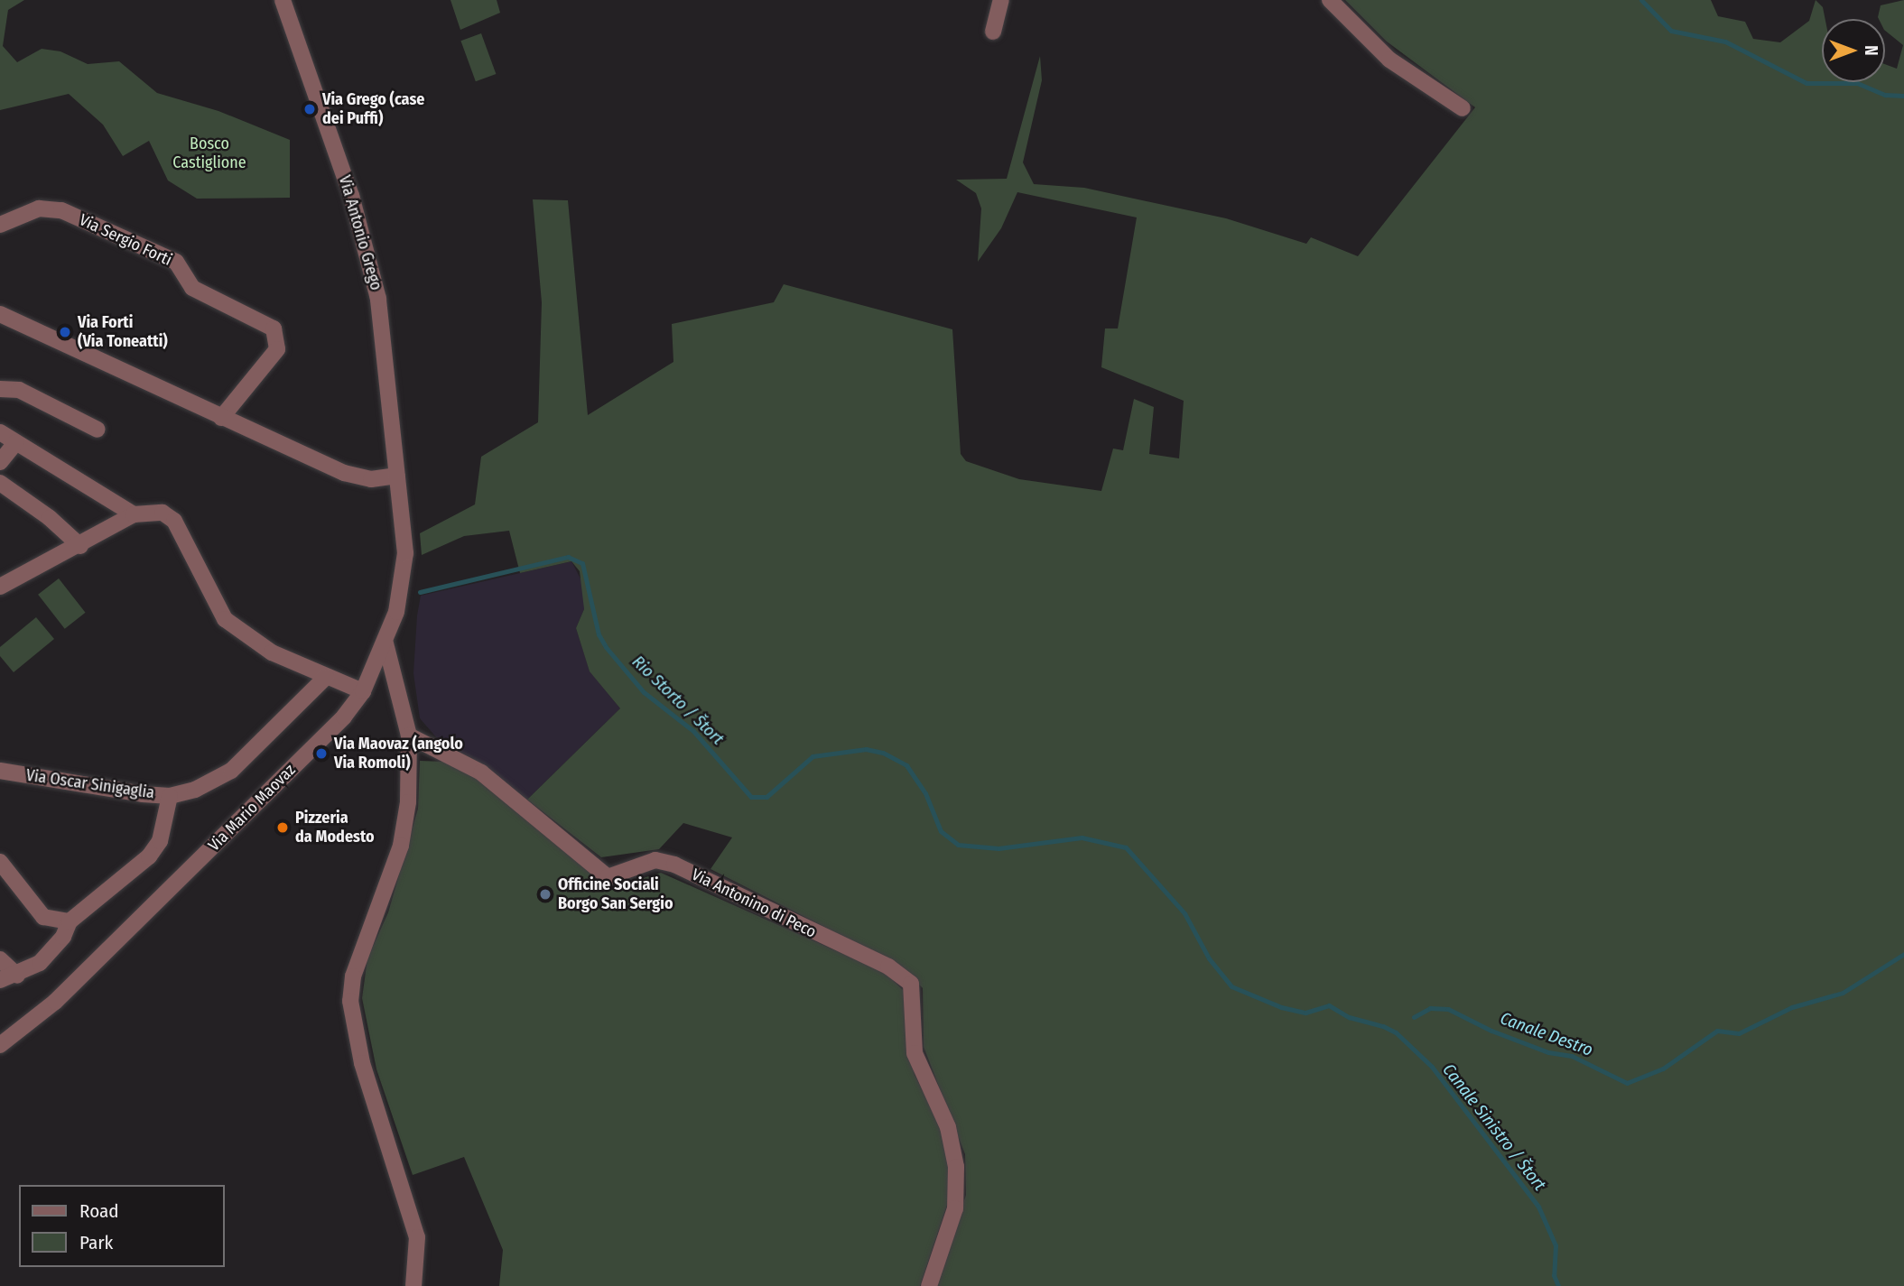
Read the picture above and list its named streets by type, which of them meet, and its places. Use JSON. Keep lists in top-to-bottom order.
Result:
{
  "streets": {
    "street": [
      "Via Antonio Grego",
      "Via Sergio Forti",
      "Via Oscar Sinigaglia",
      "Via Mario Maovaz",
      "Via Antonino di Peco"
    ]
  },
  "crossings": [
    ["Via Antonio Grego", "Via Mario Maovaz"]
  ],
  "water": ["Rio Storto / Štort", "Canale Destro", "Canale Sinistro / Štort"],
  "parks": ["Bosco Castiglione"],
  "places": [
    "Via Grego (case dei Puffi)",
    "Via Forti (Via Toneatti)",
    "Via Maovaz (angolo Via Romoli)",
    "Pizzeria da Modesto",
    "Officine Sociali Borgo San Sergio"
  ],
  "legend": ["Road", "Park"],
  "north": "right"
}
